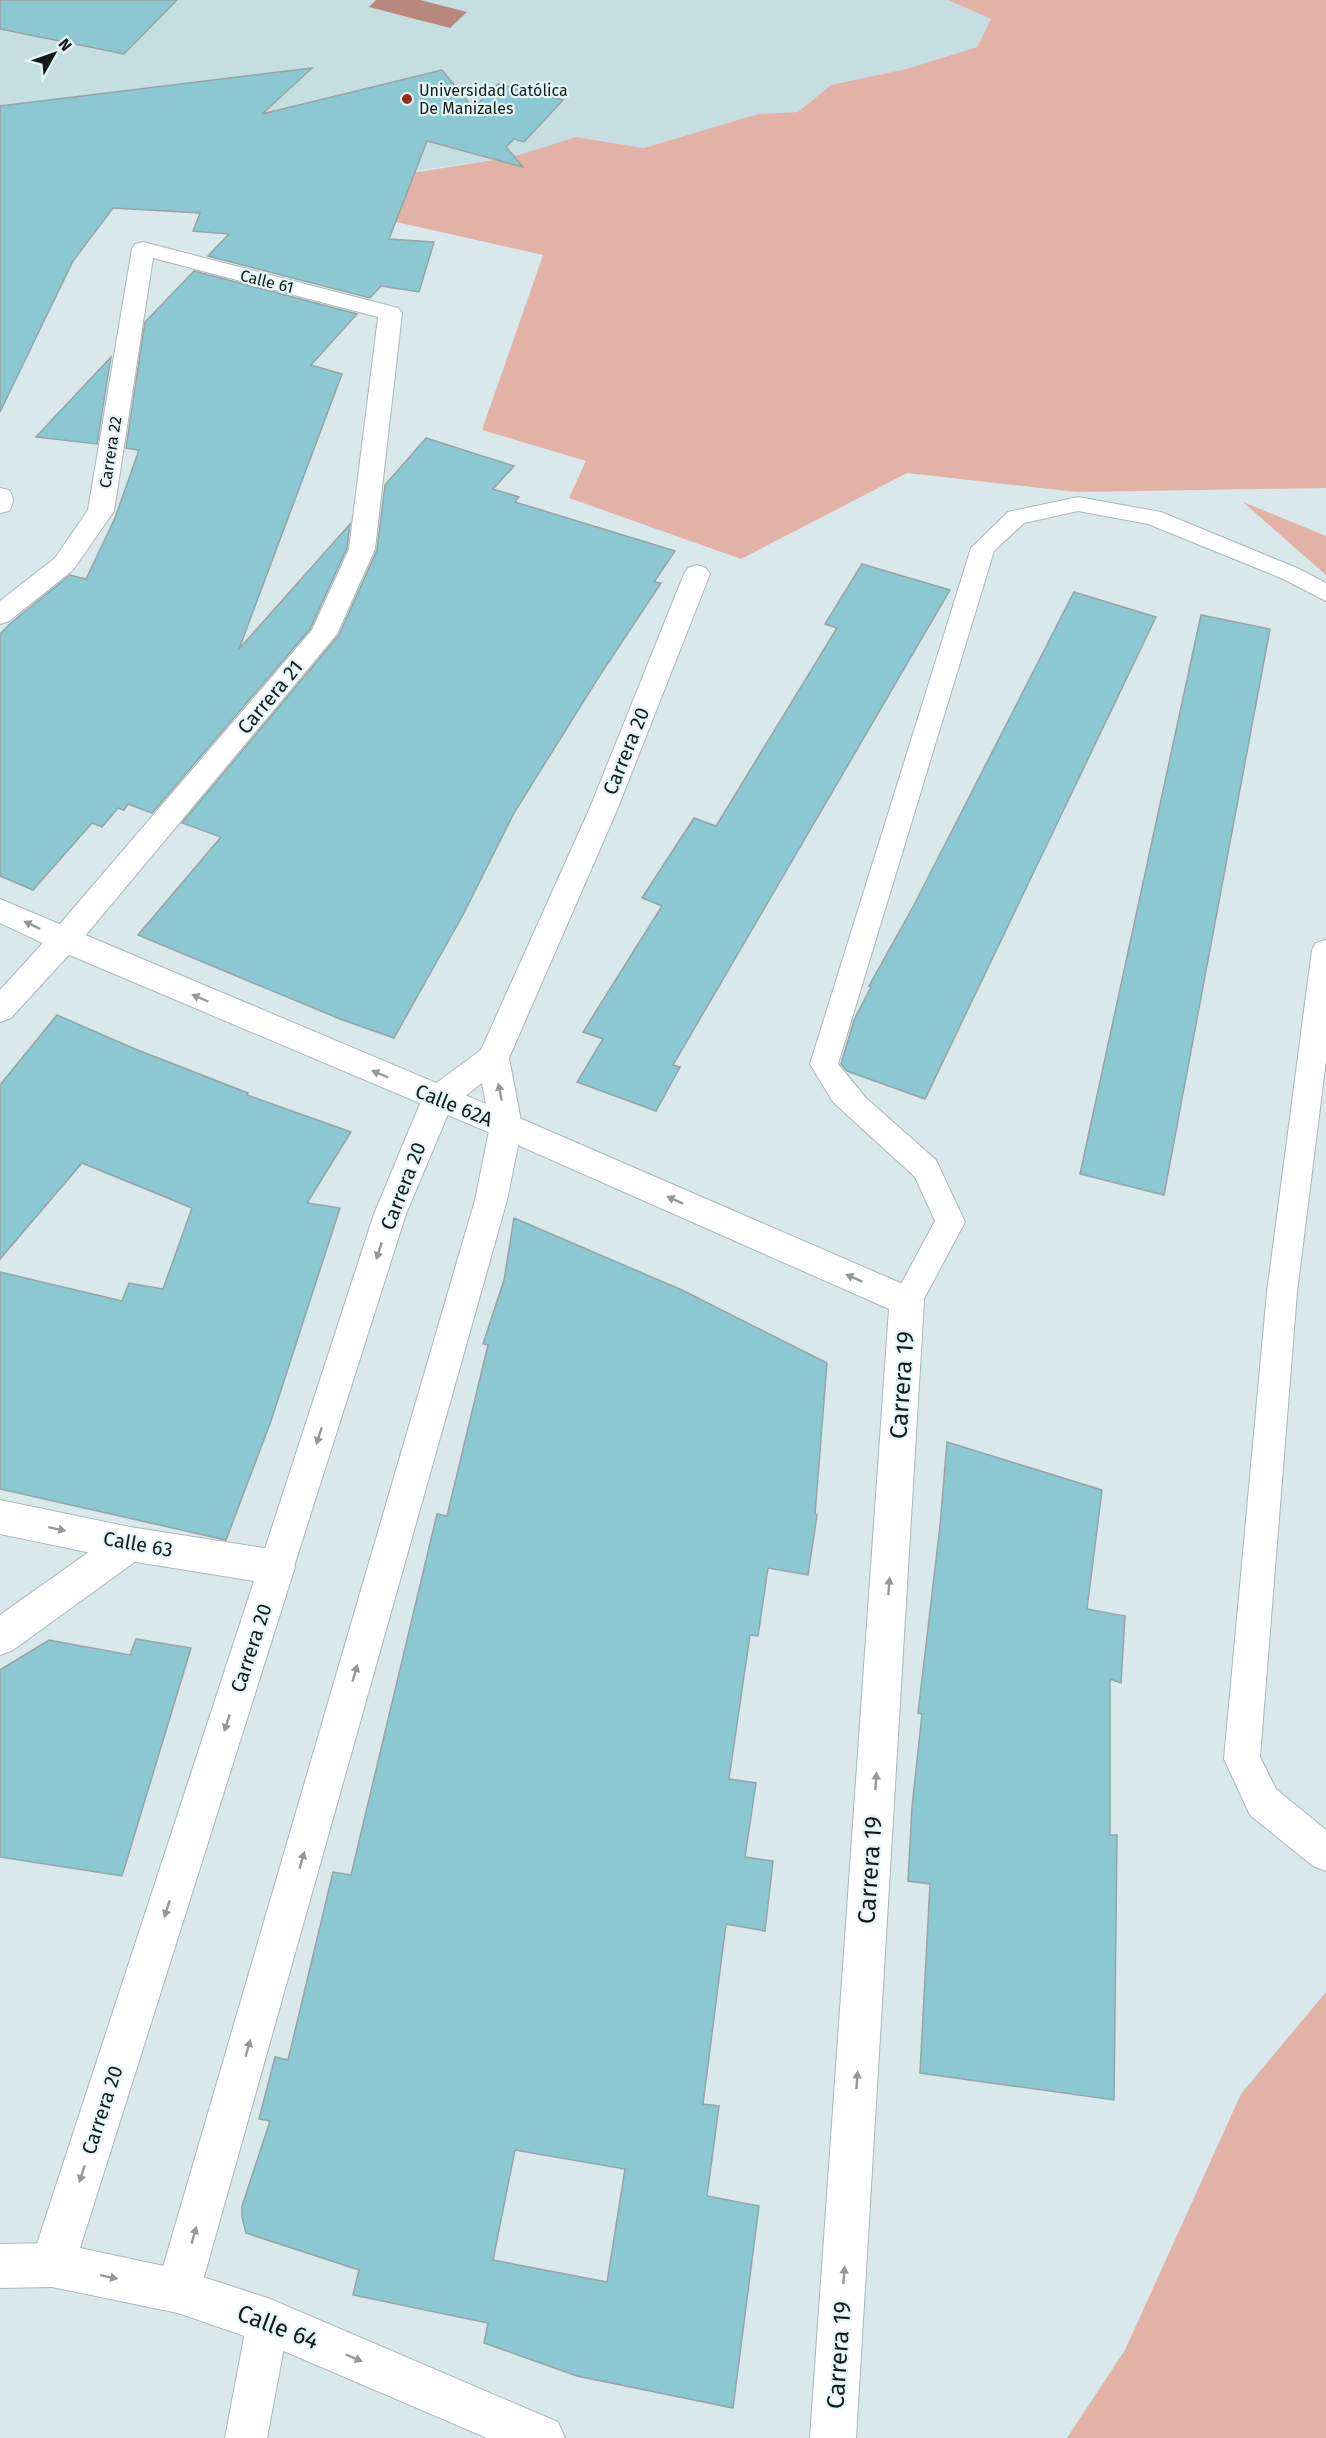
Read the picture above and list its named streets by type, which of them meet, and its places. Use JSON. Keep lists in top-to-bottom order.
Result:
{
  "streets": {
    "street": [
      "Calle 61",
      "Carrera 22",
      "Carrera 21",
      "Carrera 20",
      "Calle 62A",
      "Carrera 19",
      "Calle 63",
      "Calle 64"
    ]
  },
  "crossings": [
    ["Calle 61", "Carrera 22"],
    ["Calle 61", "Carrera 21"],
    ["Carrera 21", "Calle 62A"],
    ["Carrera 20", "Calle 62A"],
    ["Carrera 20", "Calle 63"],
    ["Carrera 20", "Calle 64"],
    ["Calle 62A", "Carrera 19"]
  ],
  "one_way": [
    "Calle 62A",
    "Carrera 19",
    "Calle 63",
    "Calle 64"
  ],
  "places": ["Universidad Católica De Manizales"],
  "north": "top right"
}
